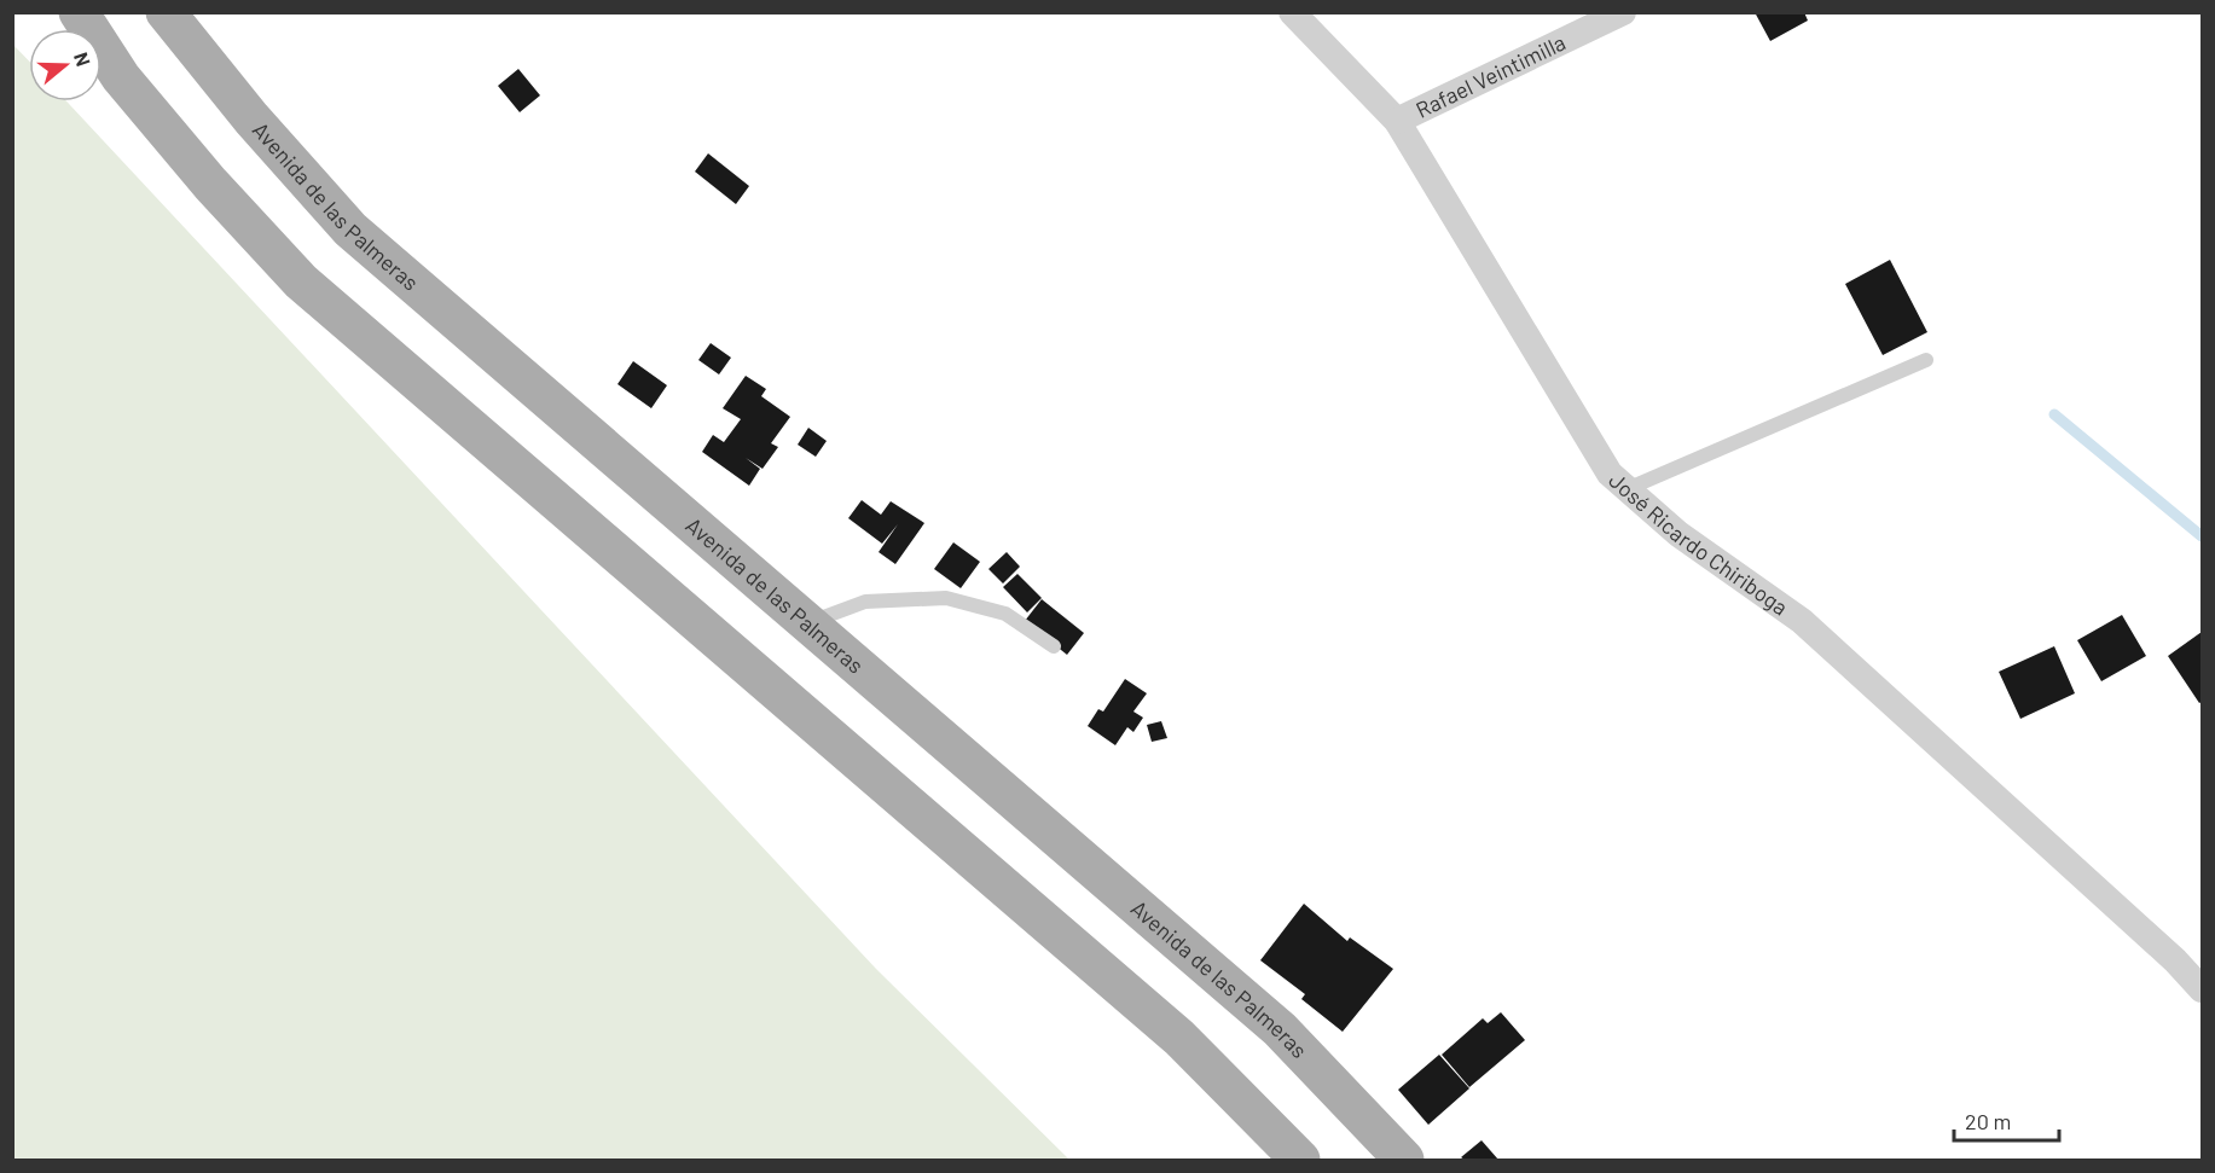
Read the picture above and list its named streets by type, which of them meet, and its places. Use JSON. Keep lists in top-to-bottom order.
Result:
{
  "streets": {
    "main road": ["Avenida de las Palmeras"],
    "street": ["Rafael Veintimilla", "José Ricardo Chiriboga"]
  },
  "crossings": [
    ["Rafael Veintimilla", "José Ricardo Chiriboga"]
  ],
  "scale_bar": "20 m",
  "north": "right"
}
